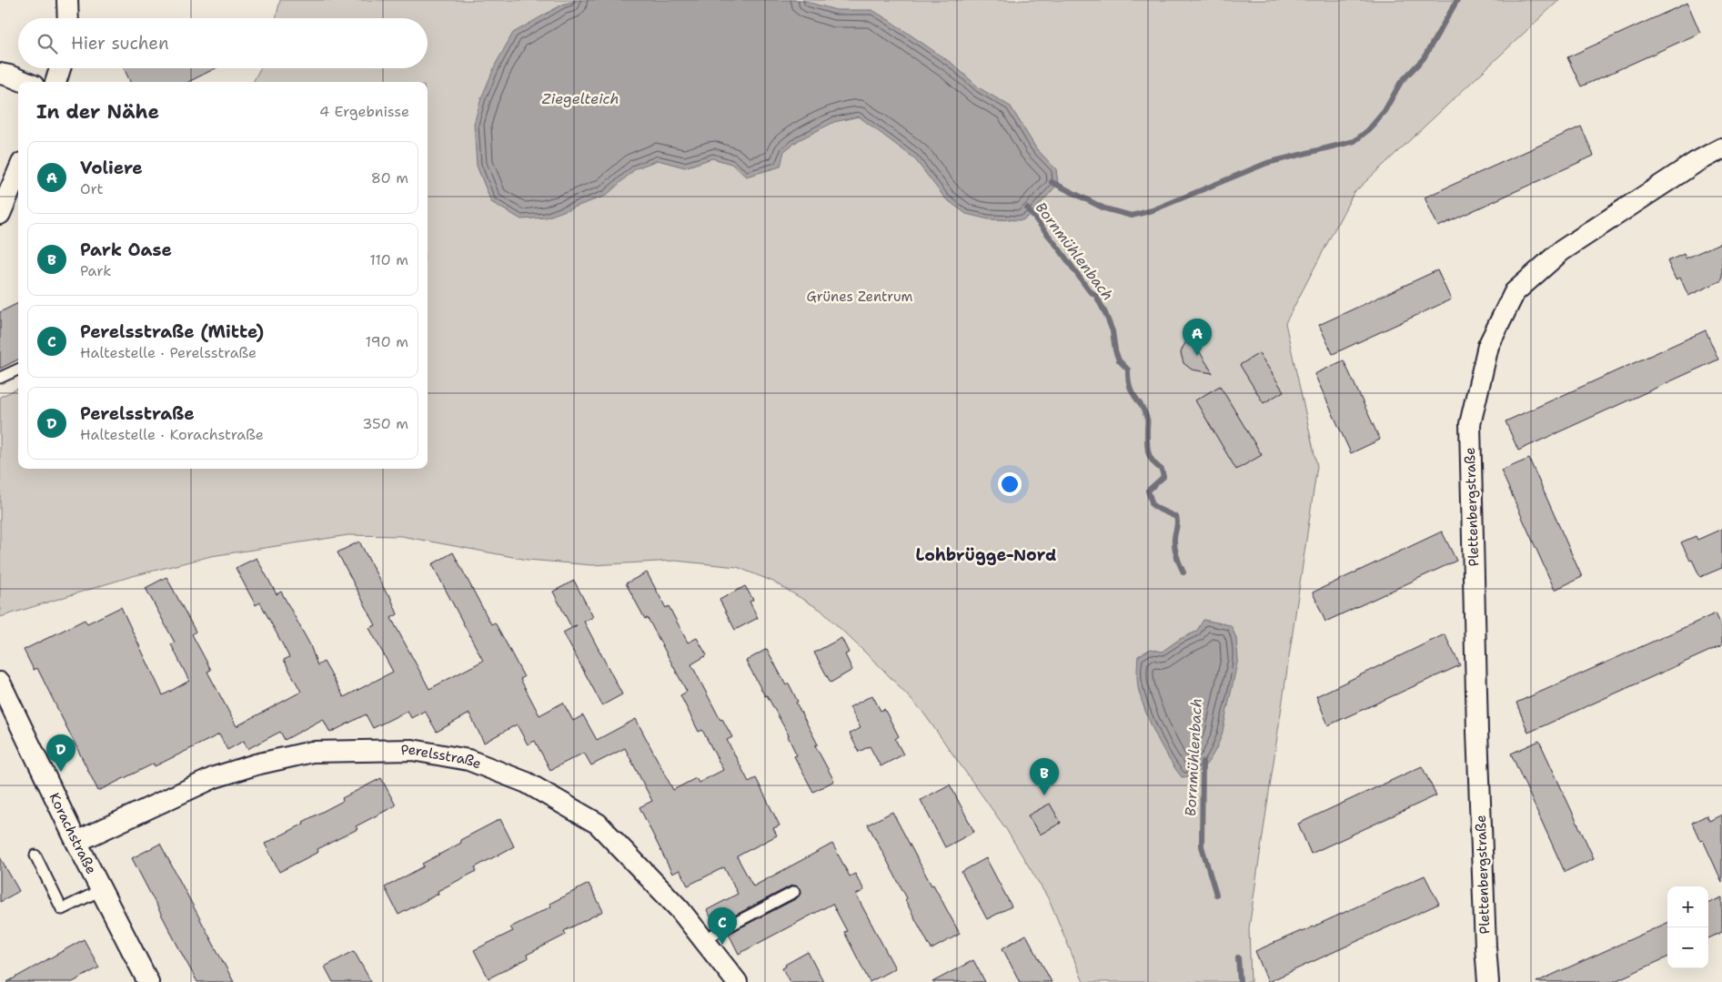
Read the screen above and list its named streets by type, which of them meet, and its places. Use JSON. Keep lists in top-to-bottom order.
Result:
{
  "streets": {
    "street": ["Plettenbergstraße", "Perelsstraße", "Korachstraße"]
  },
  "crossings": [
    ["Perelsstraße", "Korachstraße"]
  ],
  "districts": ["Lohbrügge-Nord"],
  "water": ["Ziegelteich", "Bornmühlenbach"],
  "parks": ["Grünes Zentrum"],
  "page": {
    "search": "Hier suchen",
    "heading": ["In der Nähe", "4 Ergebnisse"],
    "list": [
      {
        "mark": "A",
        "name": "Voliere",
        "note": "Ort",
        "value": "80 m"
      },
      {
        "mark": "B",
        "name": "Park Oase",
        "note": "Park",
        "value": "110 m"
      },
      {
        "mark": "C",
        "name": "Perelsstraße (Mitte)",
        "note": "Haltestelle · Perelsstraße",
        "value": "190 m"
      },
      {
        "mark": "D",
        "name": "Perelsstraße",
        "note": "Haltestelle · Korachstraße",
        "value": "350 m"
      }
    ],
    "pins": [
      "A",
      "D",
      "B",
      "C"
    ],
    "map_buttons": ["+", "−"]
  }
}
